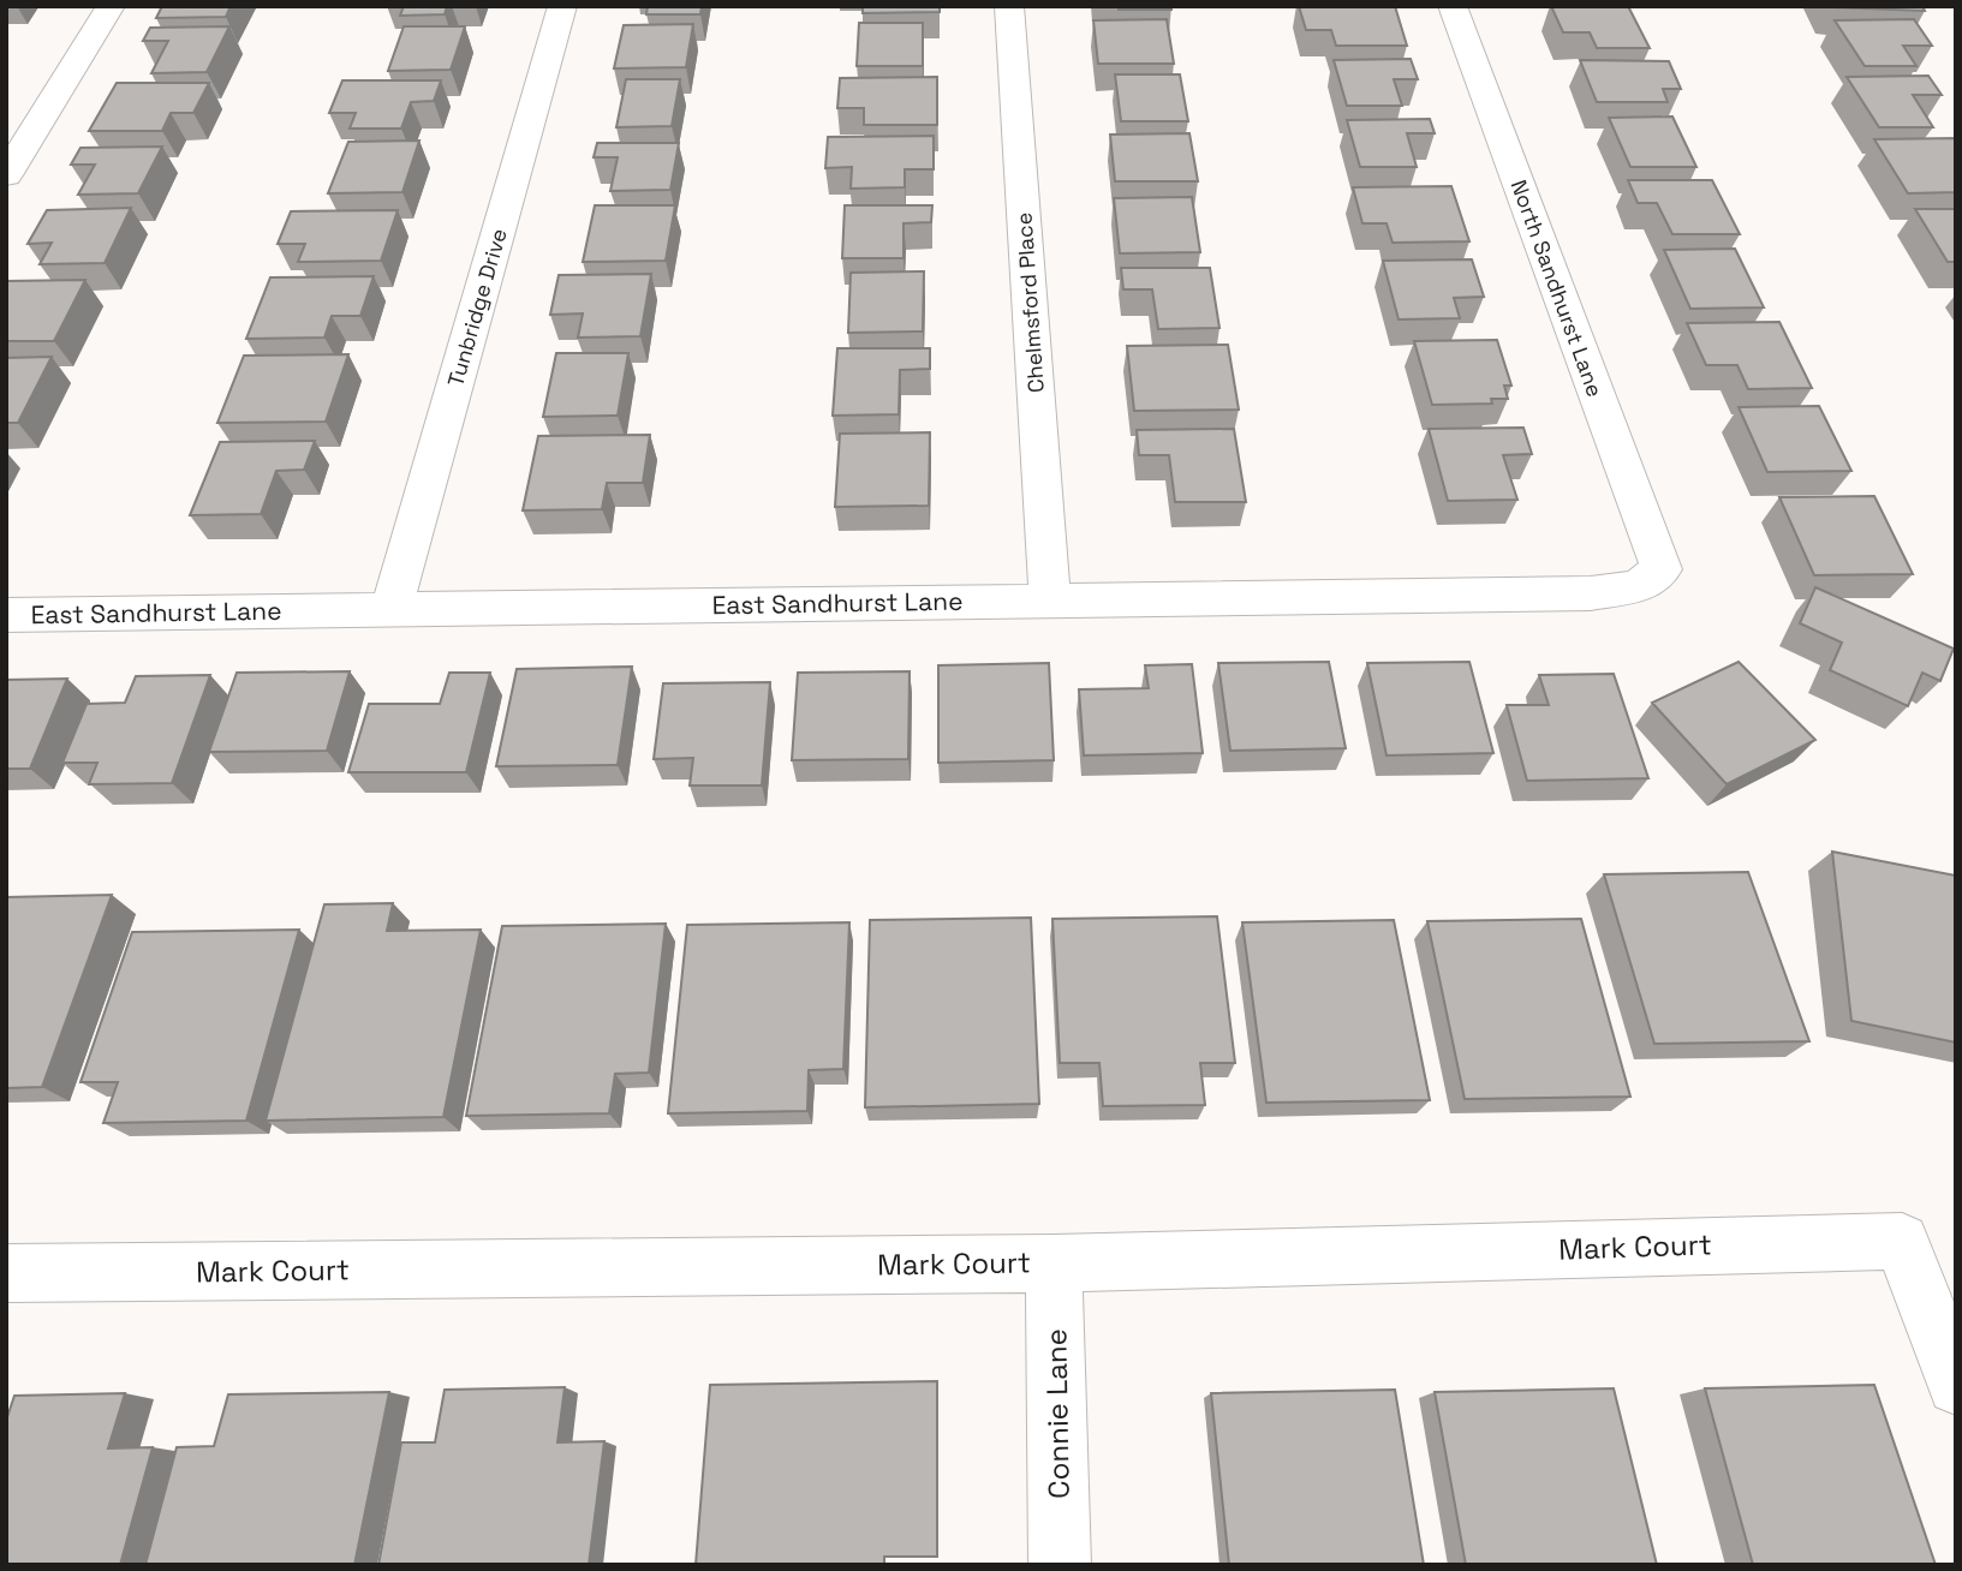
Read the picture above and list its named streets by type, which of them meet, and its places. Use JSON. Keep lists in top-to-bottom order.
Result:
{
  "streets": {
    "street": [
      "North Sandhurst Lane",
      "Chelmsford Place",
      "Tunbridge Drive",
      "East Sandhurst Lane",
      "Mark Court",
      "Connie Lane"
    ]
  },
  "crossings": [
    ["North Sandhurst Lane", "East Sandhurst Lane"],
    ["Chelmsford Place", "East Sandhurst Lane"],
    ["Tunbridge Drive", "East Sandhurst Lane"],
    ["Mark Court", "Connie Lane"]
  ]
}
